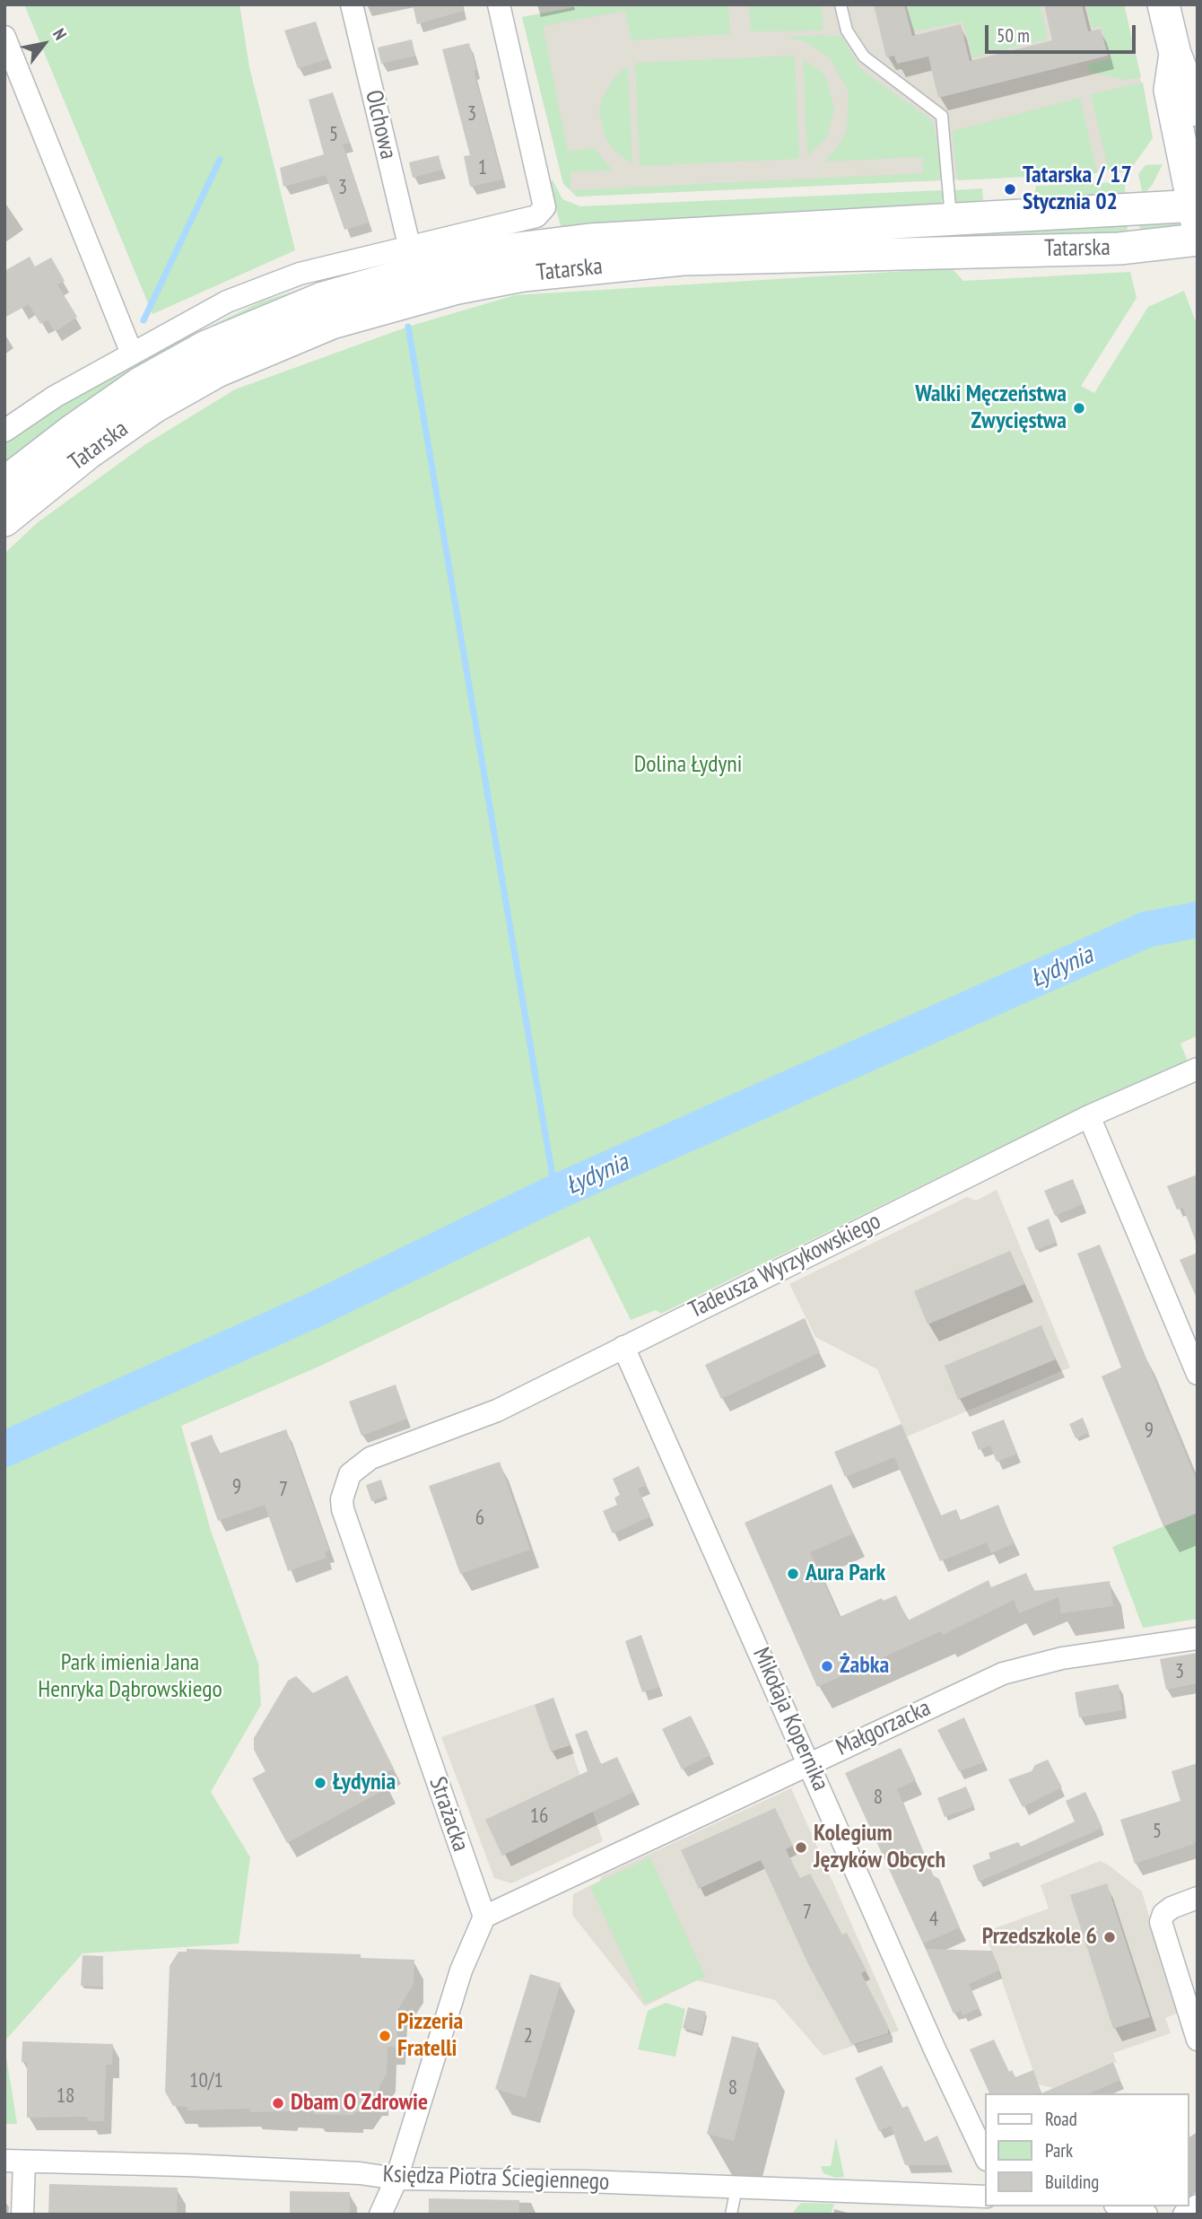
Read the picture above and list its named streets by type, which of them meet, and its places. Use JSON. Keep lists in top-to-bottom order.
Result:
{
  "streets": {
    "main road": ["Tatarska"],
    "street": [
      "Olchowa",
      "Tadeusza Wyrzykowskiego",
      "Mikołaja Kopernika",
      "Małgorzacka",
      "Strażacka",
      "Księdza Piotra Ściegiennego"
    ]
  },
  "crossings": [
    ["Tadeusza Wyrzykowskiego", "Mikołaja Kopernika"],
    ["Tadeusza Wyrzykowskiego", "Strażacka"],
    ["Mikołaja Kopernika", "Małgorzacka"],
    ["Małgorzacka", "Strażacka"]
  ],
  "water": ["Łydynia"],
  "parks": ["Dolina Łydyni", "Park imienia Jana Henryka Dąbrowskiego"],
  "places": [
    "Tatarska / 17 Stycznia 02",
    "Walki Męczeństwa Zwycięstwa",
    "Aura Park",
    "Żabka",
    "Łydynia",
    "Kolegium Języków Obcych",
    "Przedszkole 6",
    "Pizzeria Fratelli",
    "Dbam O Zdrowie"
  ],
  "house_numbers": [
    "3",
    "5",
    "1",
    "3",
    "9",
    "9",
    "7",
    "6",
    "3",
    "8",
    "16",
    "5",
    "7",
    "4",
    "2",
    "10/1",
    "8",
    "18"
  ],
  "legend": ["Road", "Park", "Building"],
  "scale_bar": "50 m",
  "north": "top right"
}
